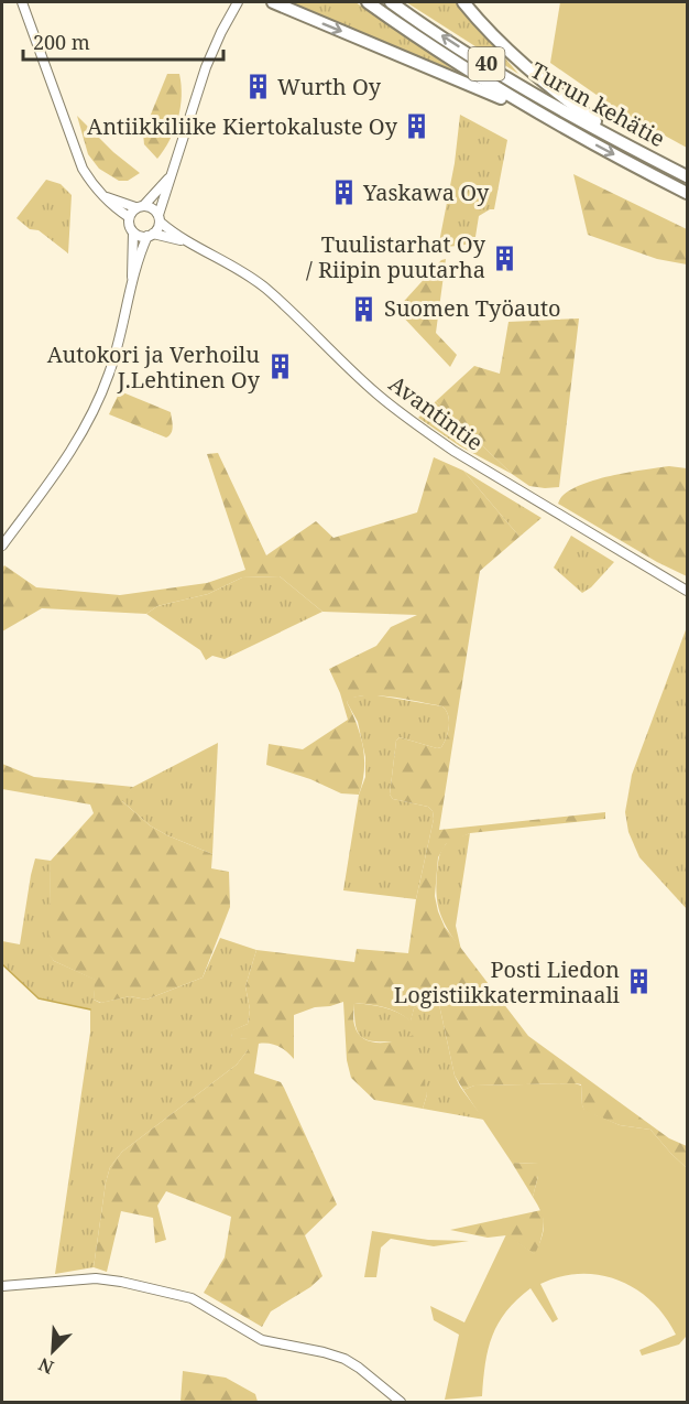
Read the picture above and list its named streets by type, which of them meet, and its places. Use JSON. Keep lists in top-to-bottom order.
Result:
{
  "streets": {
    "highway": ["40", "Turun kehätie"],
    "street": ["Avantintie"]
  },
  "places": {
    "building": [
      "Wurth Oy",
      "Antiikkiliike Kiertokaluste Oy",
      "Yaskawa Oy",
      "Tuulistarhat Oy / Riipin puutarha",
      "Suomen Työauto",
      "Autokori ja Verhoilu J.Lehtinen Oy",
      "Posti Liedon Logistiikkaterminaali"
    ]
  },
  "scale_bar": "200 m",
  "north": "bottom left"
}
